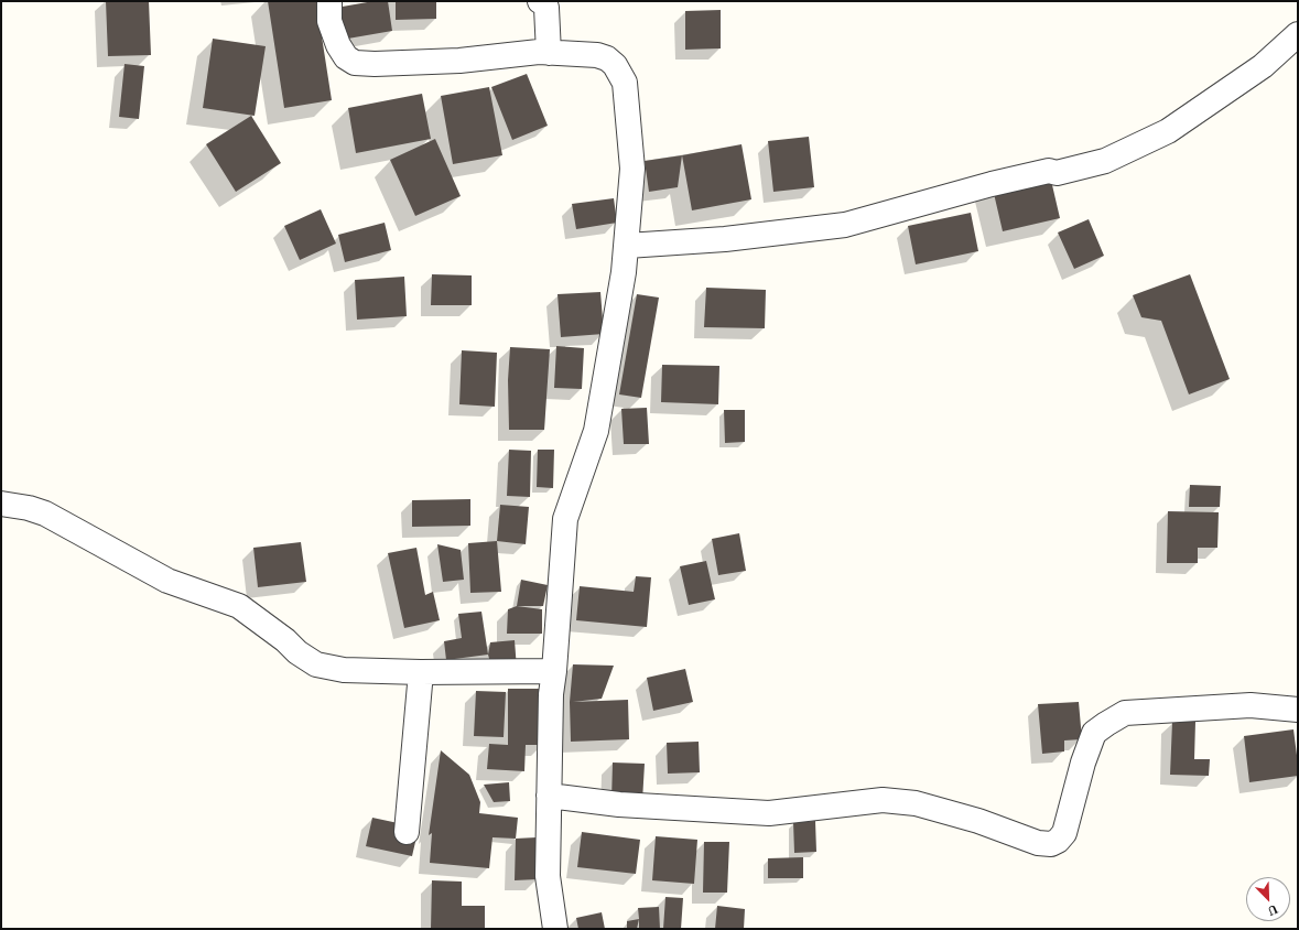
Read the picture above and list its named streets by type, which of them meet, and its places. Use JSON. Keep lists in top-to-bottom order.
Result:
{
  "north": "bottom right"
}
